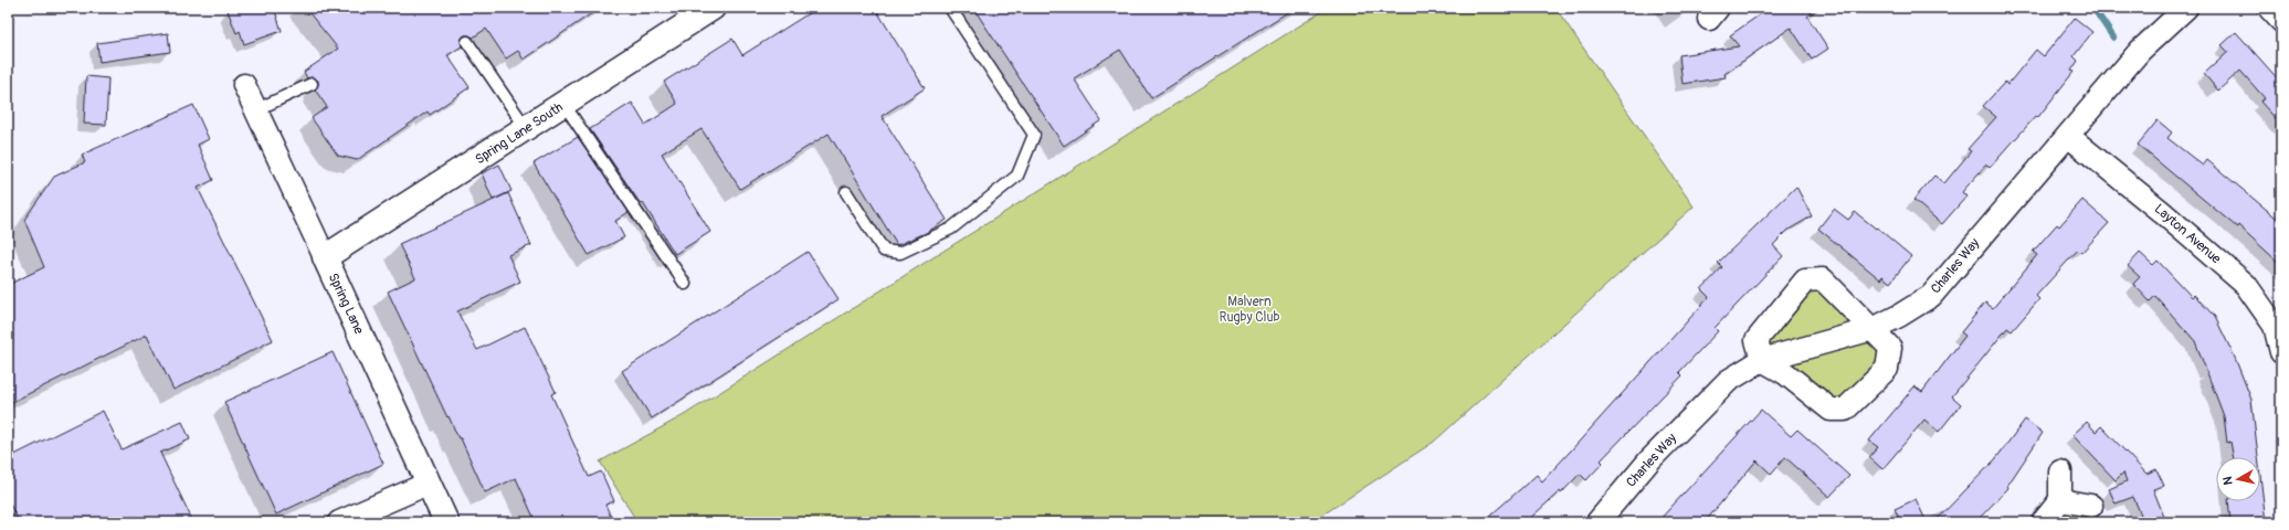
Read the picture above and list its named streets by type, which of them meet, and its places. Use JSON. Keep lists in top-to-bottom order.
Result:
{
  "streets": {
    "street": [
      "Spring Lane South",
      "Layton Avenue",
      "Charles Way",
      "Spring Lane"
    ]
  },
  "crossings": [
    ["Spring Lane South", "Spring Lane"],
    ["Layton Avenue", "Charles Way"]
  ],
  "parks": ["Malvern Rugby Club"],
  "north": "left"
}
